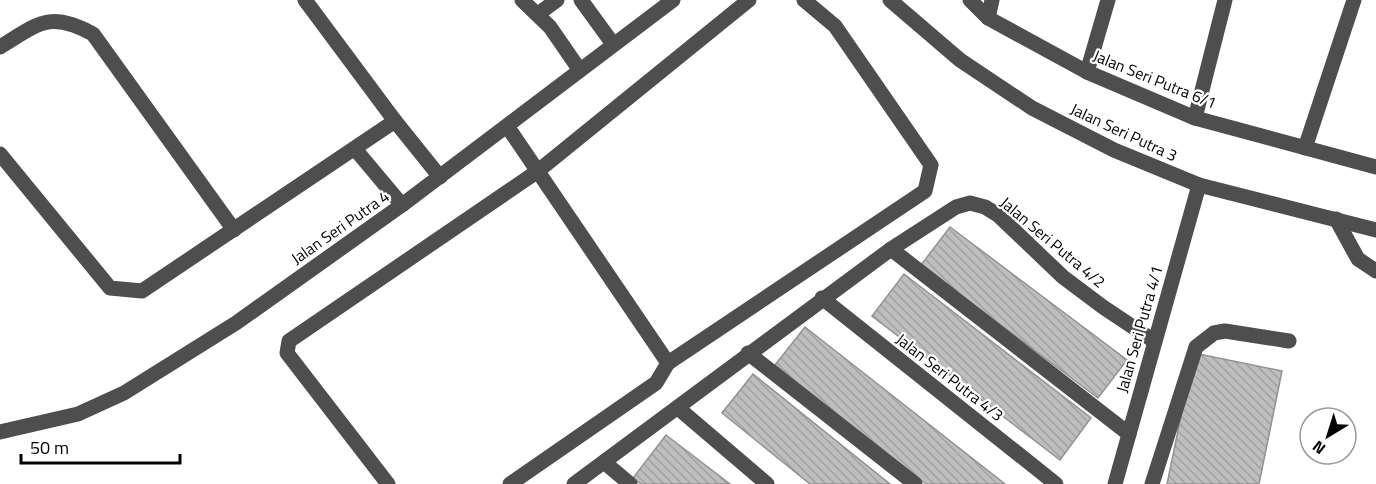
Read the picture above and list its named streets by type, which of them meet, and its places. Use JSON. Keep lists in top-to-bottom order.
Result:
{
  "streets": {
    "street": [
      "Jalan Seri Putra 6/1",
      "Jalan Seri Putra 3",
      "Jalan Seri Putra 4",
      "Jalan Seri Putra 4/2",
      "Jalan Seri Putra 4/1",
      "Jalan Seri Putra 4/3"
    ]
  },
  "crossings": [
    ["Jalan Seri Putra 3", "Jalan Seri Putra 4/1"],
    ["Jalan Seri Putra 4/2", "Jalan Seri Putra 4/1"]
  ],
  "scale_bar": "50 m",
  "north": "bottom left"
}
